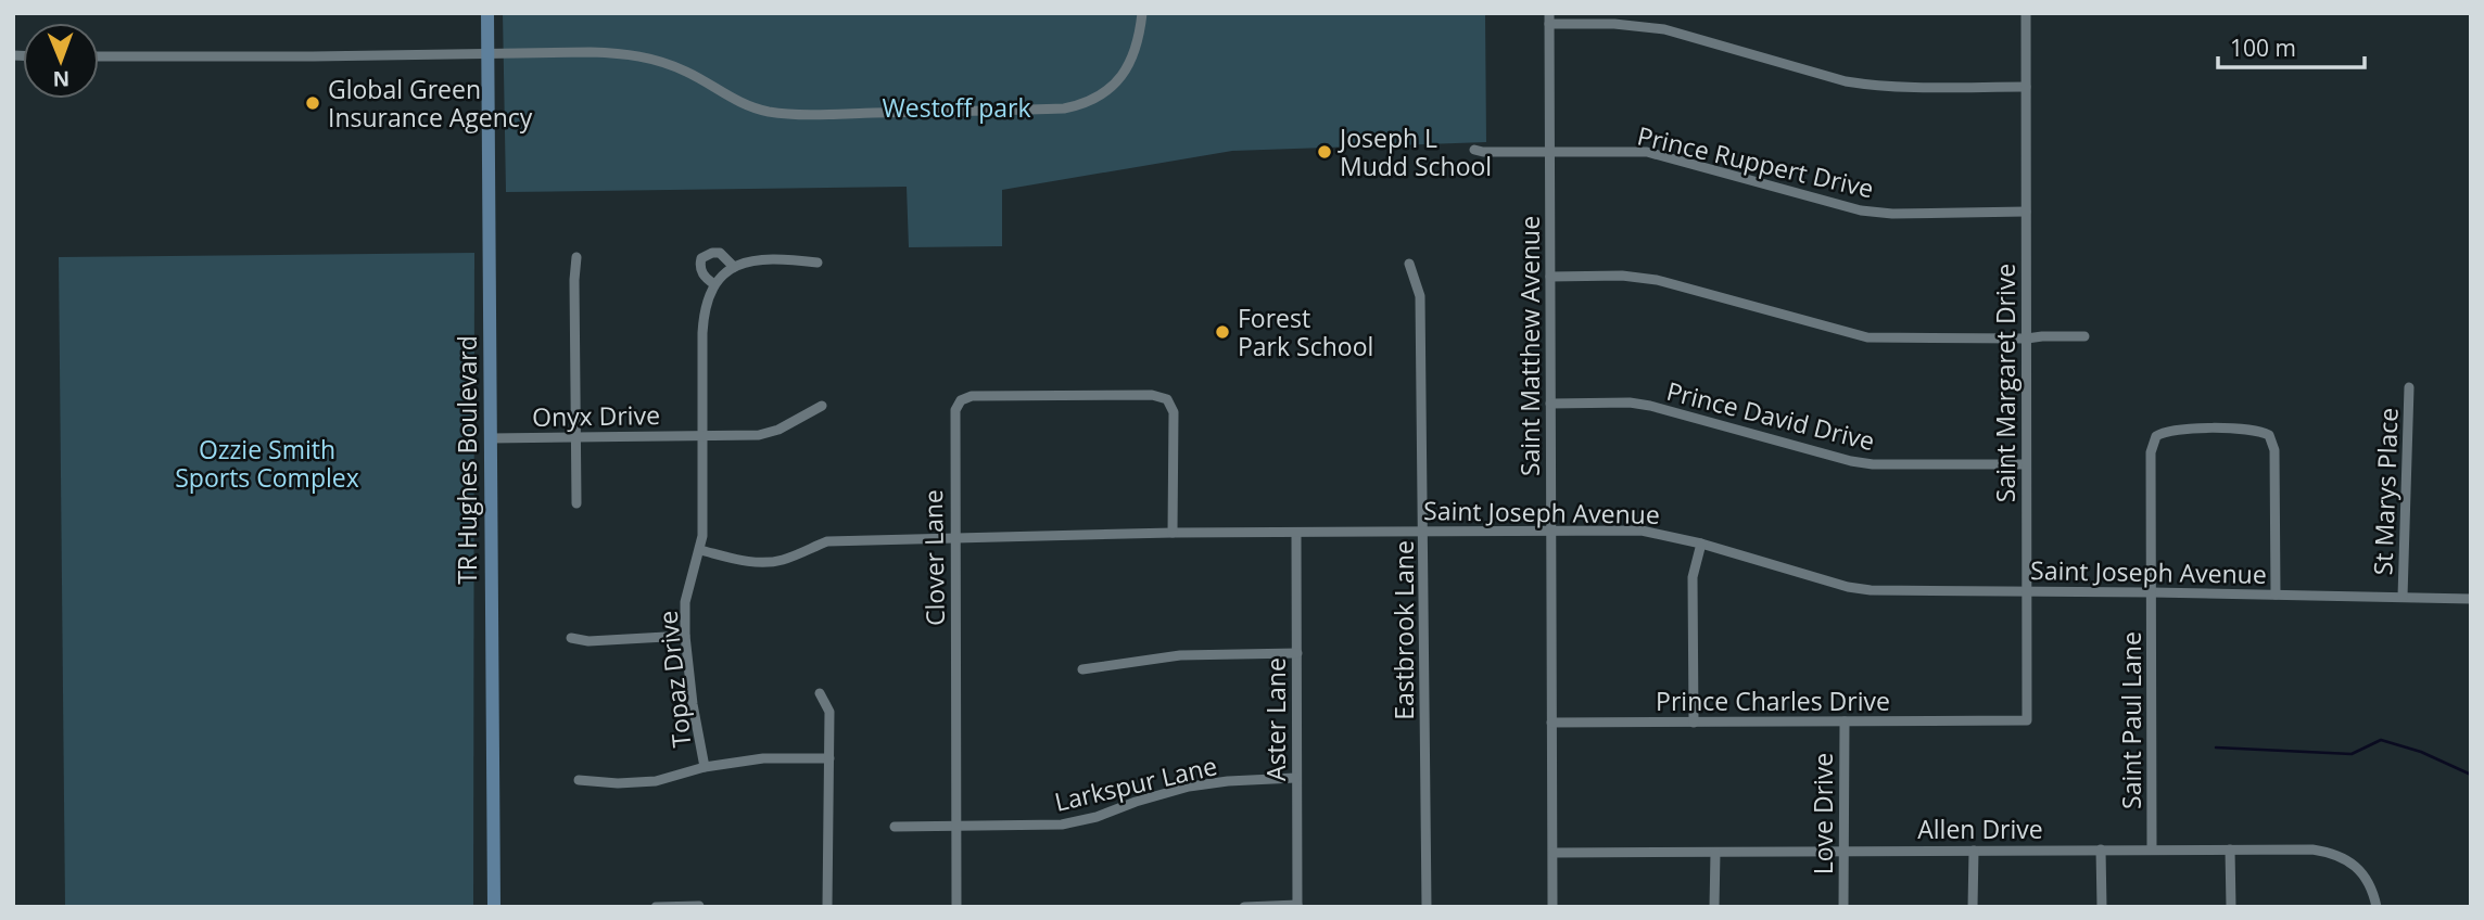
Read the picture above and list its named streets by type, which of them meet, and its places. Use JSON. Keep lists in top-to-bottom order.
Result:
{
  "streets": {
    "main road": ["TR Hughes Boulevard"],
    "street": [
      "Prince Ruppert Drive",
      "Saint Matthew Avenue",
      "Saint Margaret Drive",
      "Onyx Drive",
      "Prince David Drive",
      "St Marys Place",
      "Saint Joseph Avenue",
      "Clover Lane",
      "Eastbrook Lane",
      "Topaz Drive",
      "Prince Charles Drive",
      "Aster Lane",
      "Saint Paul Lane",
      "Larkspur Lane",
      "Love Drive",
      "Allen Drive"
    ]
  },
  "crossings": [
    ["Prince Ruppert Drive", "Saint Matthew Avenue"],
    ["Prince Ruppert Drive", "Saint Margaret Drive"],
    ["Saint Matthew Avenue", "Prince David Drive"],
    ["Saint Matthew Avenue", "Saint Joseph Avenue"],
    ["Saint Matthew Avenue", "Prince Charles Drive"],
    ["Saint Matthew Avenue", "Allen Drive"],
    ["Saint Margaret Drive", "Prince David Drive"],
    ["Saint Margaret Drive", "Saint Joseph Avenue"],
    ["Saint Margaret Drive", "Prince Charles Drive"],
    ["Onyx Drive", "TR Hughes Boulevard"],
    ["Onyx Drive", "Topaz Drive"],
    ["St Marys Place", "Saint Joseph Avenue"],
    ["Saint Joseph Avenue", "Clover Lane"],
    ["Saint Joseph Avenue", "Eastbrook Lane"],
    ["Saint Joseph Avenue", "Topaz Drive"],
    ["Saint Joseph Avenue", "Aster Lane"],
    ["Saint Joseph Avenue", "Saint Paul Lane"],
    ["Clover Lane", "Larkspur Lane"],
    ["Prince Charles Drive", "Love Drive"],
    ["Aster Lane", "Larkspur Lane"],
    ["Saint Paul Lane", "Allen Drive"],
    ["Love Drive", "Allen Drive"]
  ],
  "parks": ["Westoff park", "Ozzie Smith Sports Complex"],
  "places": ["Global Green Insurance Agency", "Joseph L Mudd School", "Forest Park School"],
  "scale_bar": "100 m",
  "north": "bottom"
}
